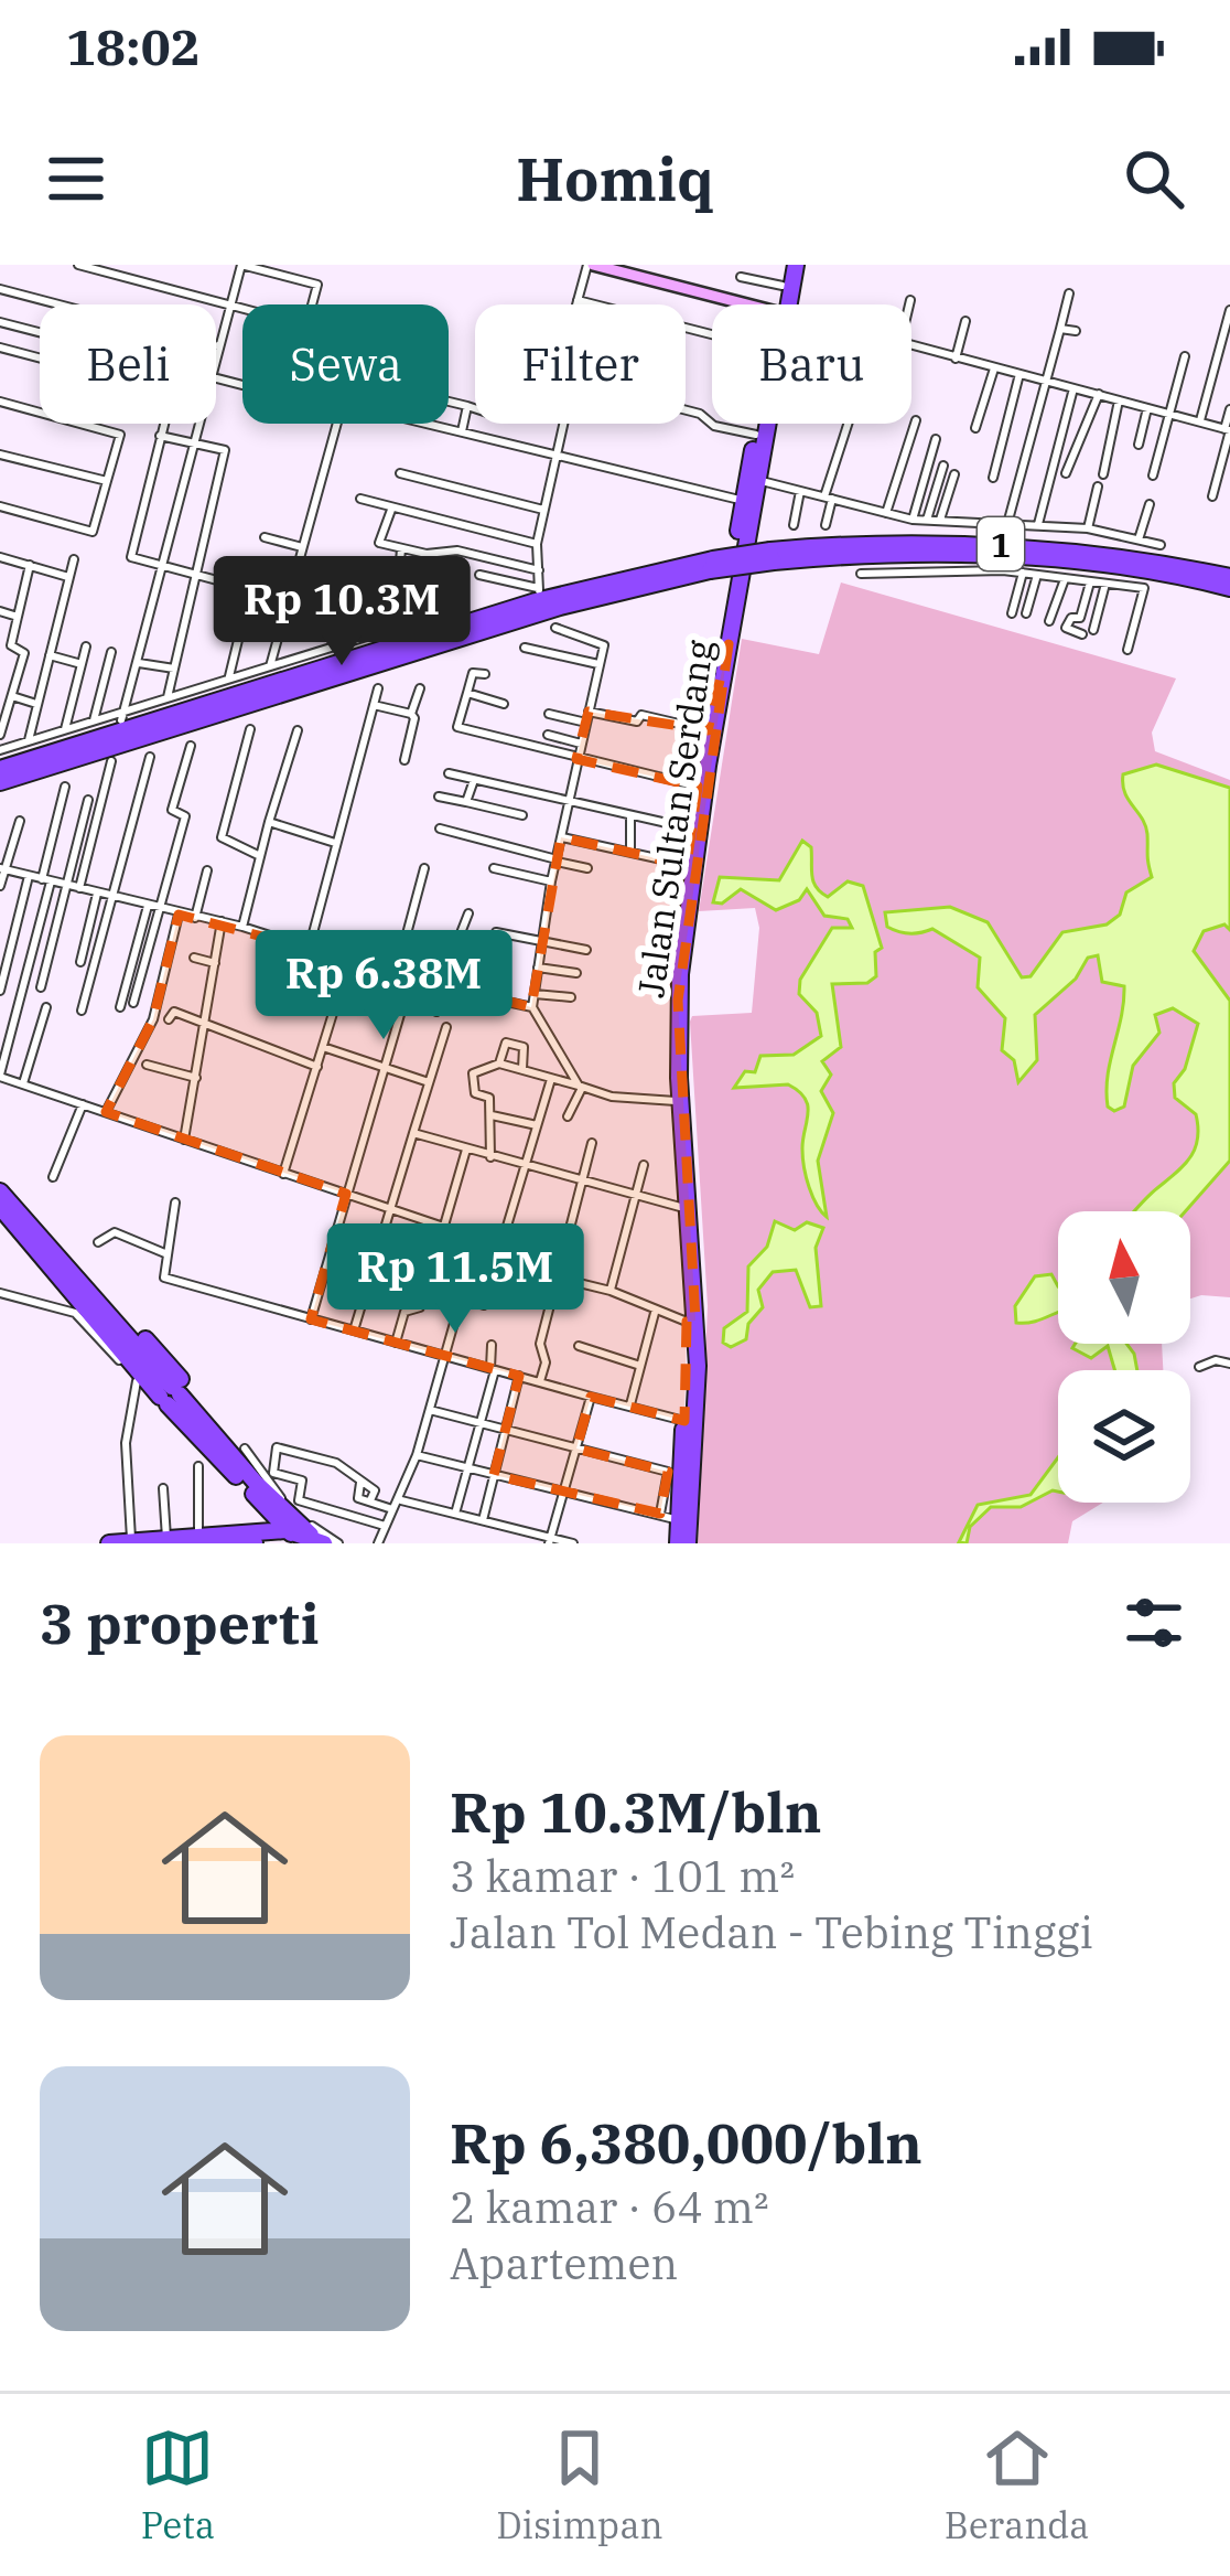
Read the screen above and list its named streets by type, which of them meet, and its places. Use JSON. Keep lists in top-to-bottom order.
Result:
{
  "streets": {
    "highway": ["1", "Jalan Sultan Serdang"]
  },
  "north": "top",
  "page": {
    "status": "18:02",
    "header": "Homiq",
    "chip": [
      "Beli",
      "Sewa",
      "Filter",
      "Baru"
    ],
    "price": ["Rp 10.3M", "Rp 6.38M", "Rp 11.5M"],
    "heading": "3 properti",
    "list": [
      {
        "name": "Rp 10.3M/bln",
        "note": "3 kamar · 101 m² · Jalan Tol Medan - Tebing Tinggi"
      },
      {
        "name": "Rp 6,380,000/bln",
        "note": "2 kamar · 64 m² · Apartemen"
      }
    ],
    "tabs": ["Peta", "Disimpan", "Beranda"]
  }
}
